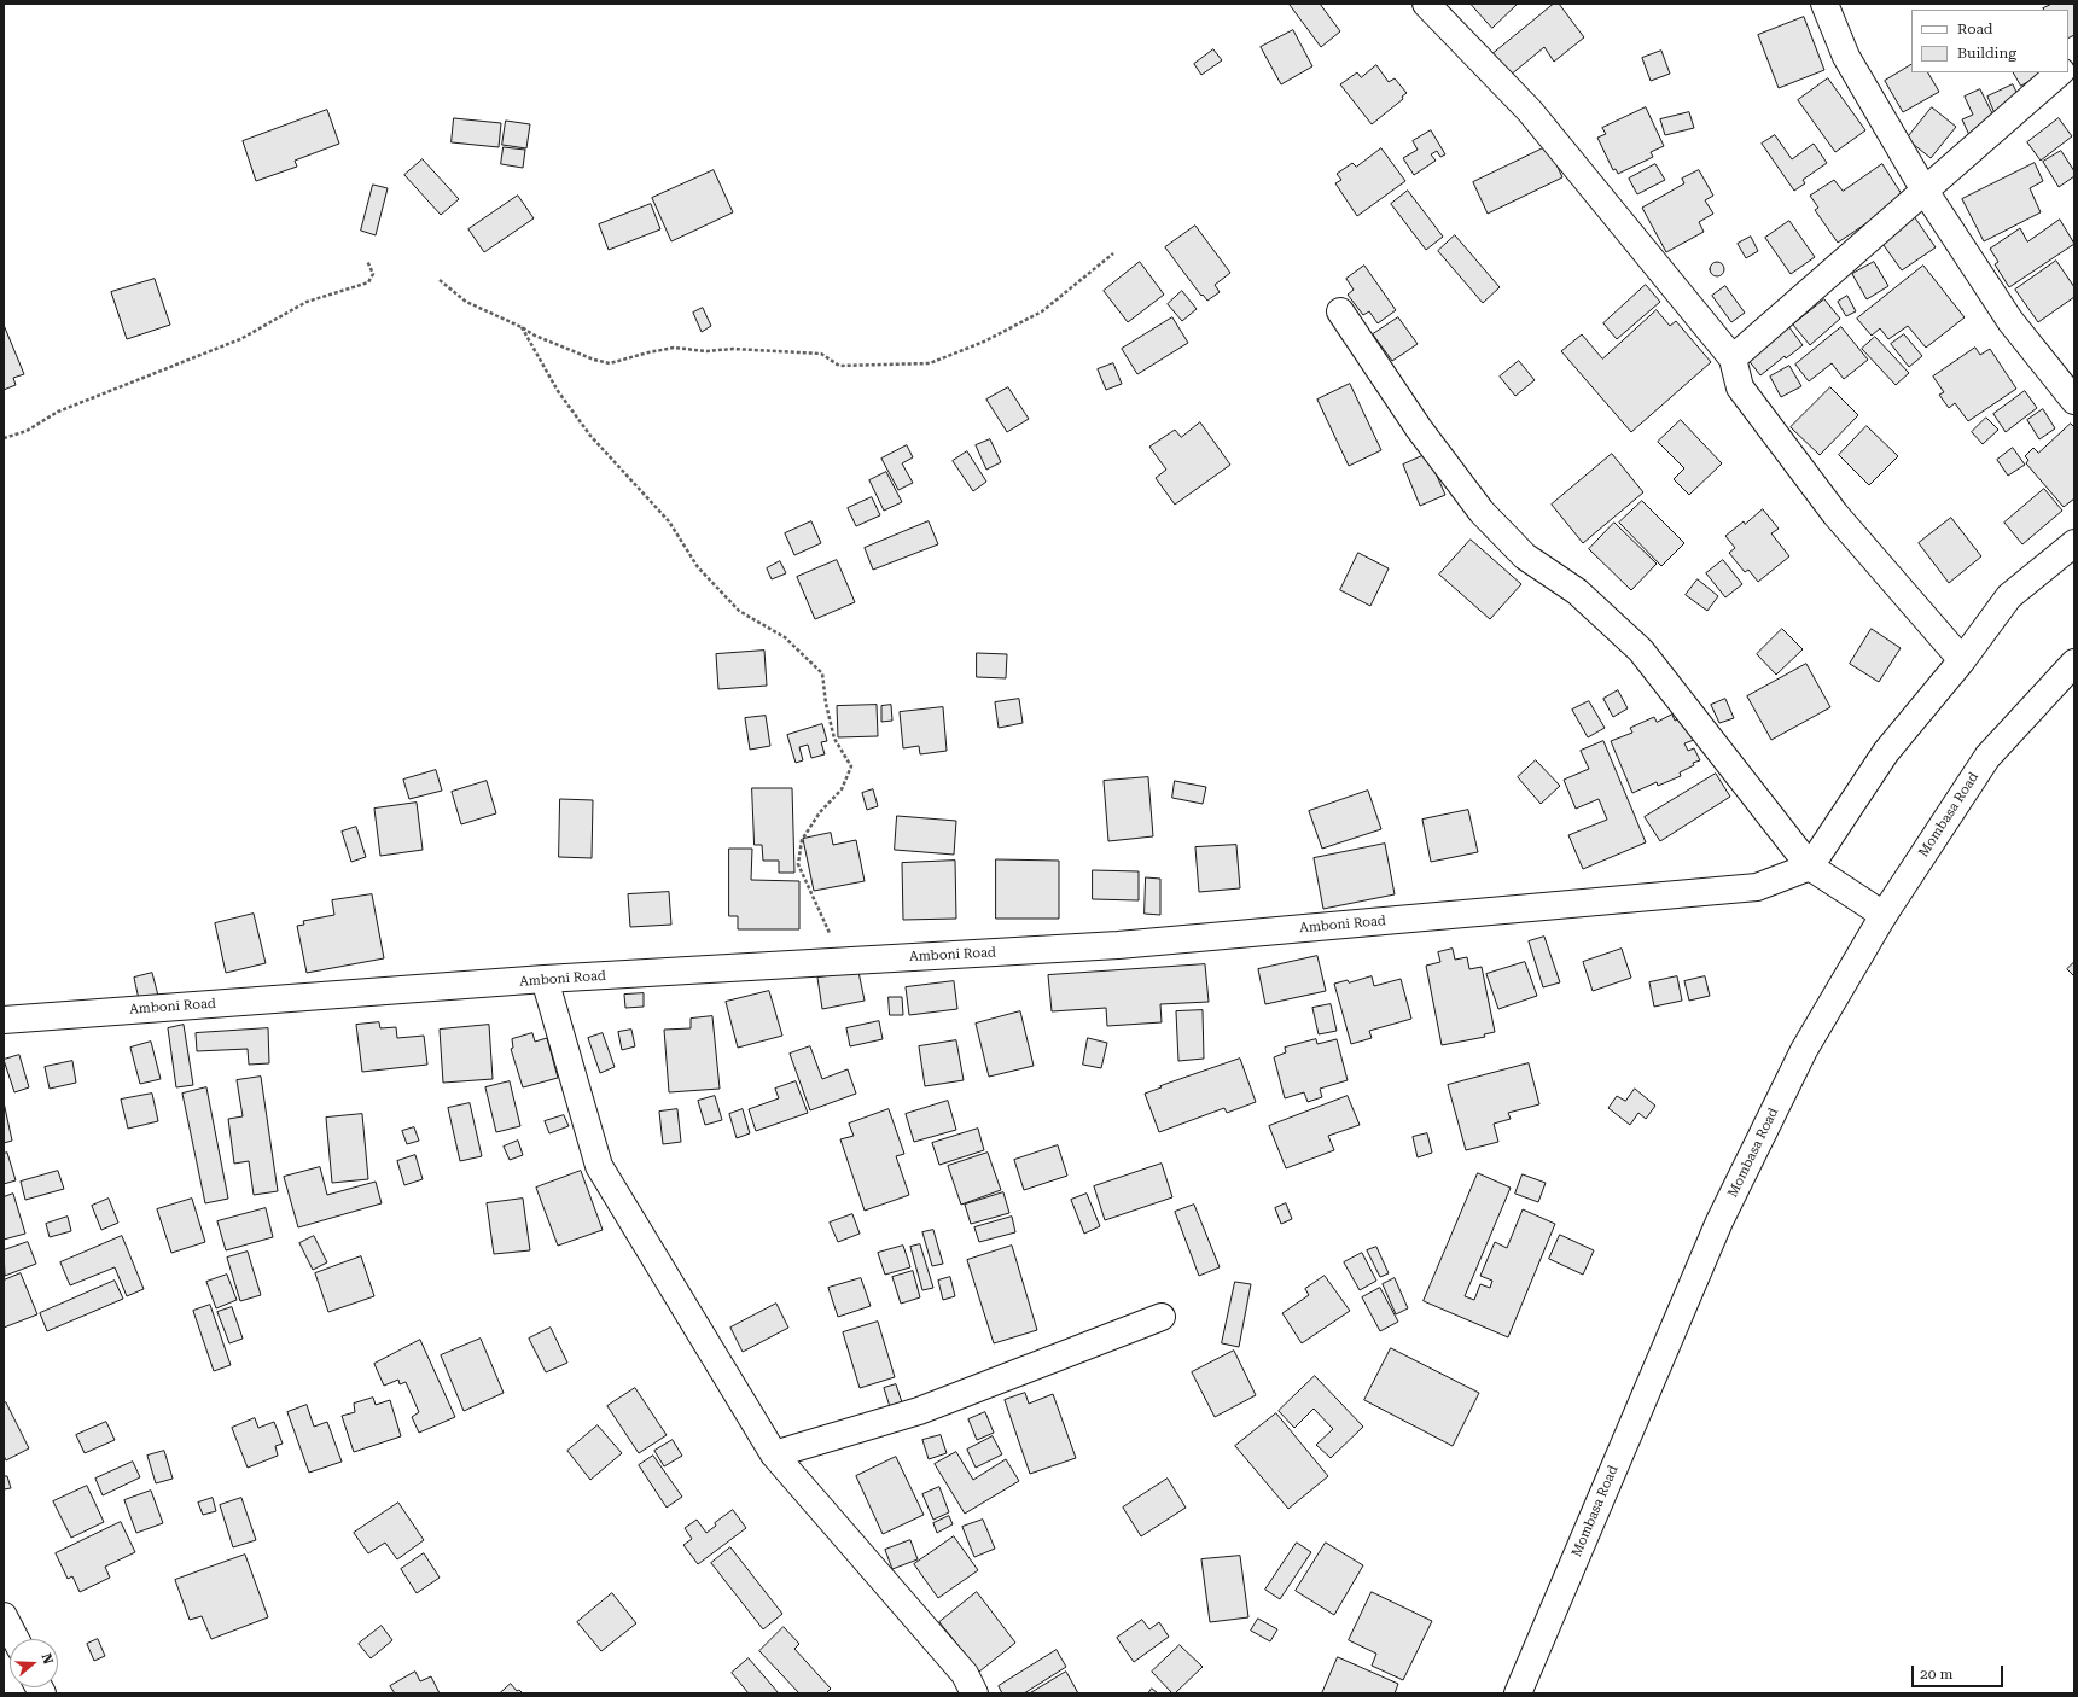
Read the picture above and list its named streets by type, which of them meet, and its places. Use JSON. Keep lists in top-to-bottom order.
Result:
{
  "streets": {
    "main road": ["Mombasa Road", "Amboni Road"]
  },
  "legend": ["Road", "Building"],
  "scale_bar": "20 m",
  "north": "right"
}
